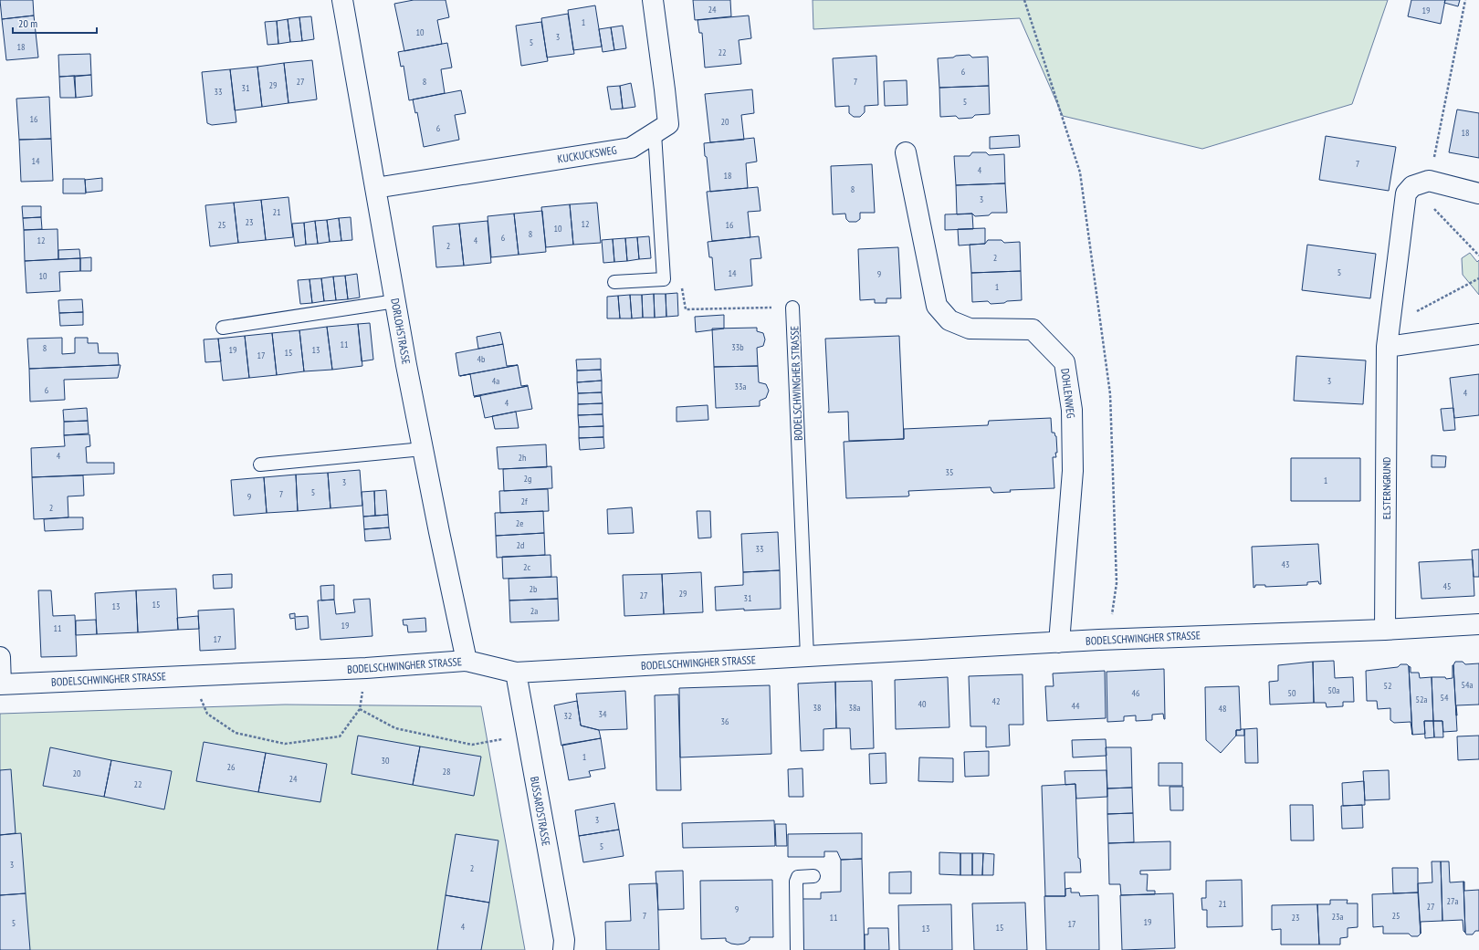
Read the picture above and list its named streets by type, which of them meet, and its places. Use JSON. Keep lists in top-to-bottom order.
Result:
{
  "streets": {
    "street": [
      "KUCKUCKSWEG",
      "DORLOHSTRASSE",
      "BODELSCHWINGHER STRASSE",
      "DOHLENWEG",
      "ELSTERNGRUND",
      "BUSSARDSTRASSE"
    ]
  },
  "crossings": [
    ["KUCKUCKSWEG", "DORLOHSTRASSE"],
    ["DORLOHSTRASSE", "BODELSCHWINGHER STRASSE"],
    ["BODELSCHWINGHER STRASSE", "DOHLENWEG"],
    ["BODELSCHWINGHER STRASSE", "ELSTERNGRUND"],
    ["BODELSCHWINGHER STRASSE", "BUSSARDSTRASSE"]
  ],
  "house_numbers": [
    "24",
    "19",
    "1",
    "10",
    "3",
    "5",
    "18",
    "22",
    "6",
    "27",
    "8",
    "7",
    "29",
    "31",
    "33",
    "5",
    "16",
    "20",
    "6",
    "18",
    "14",
    "7",
    "4",
    "18",
    "8",
    "3",
    "21",
    "23",
    "12",
    "25",
    "16",
    "10",
    "8",
    "6",
    "12",
    "4",
    "2",
    "2",
    "5",
    "14",
    "9",
    "10",
    "1",
    "11",
    "33b",
    "8",
    "19",
    "13",
    "15",
    "17",
    "4b",
    "4a",
    "3",
    "33a",
    "6",
    "4",
    "4",
    "4",
    "2h",
    "35",
    "2g",
    "1",
    "3",
    "5",
    "7",
    "9",
    "2f",
    "2",
    "2e",
    "2d",
    "33",
    "43",
    "2c",
    "45",
    "2b",
    "29",
    "27",
    "31",
    "15",
    "13",
    "2a",
    "19",
    "11",
    "17",
    "54a",
    "52",
    "50a",
    "46",
    "50",
    "54",
    "52a",
    "42",
    "40",
    "44",
    "38",
    "38a",
    "48",
    "34",
    "32",
    "36",
    "1",
    "30",
    "26",
    "28",
    "20",
    "24",
    "22",
    "3",
    "5",
    "3",
    "2",
    "27a",
    "21",
    "27",
    "9",
    "7",
    "25",
    "23a",
    "11",
    "23",
    "19",
    "5",
    "17",
    "4",
    "15",
    "13"
  ],
  "scale_bar": "20 m"
}
